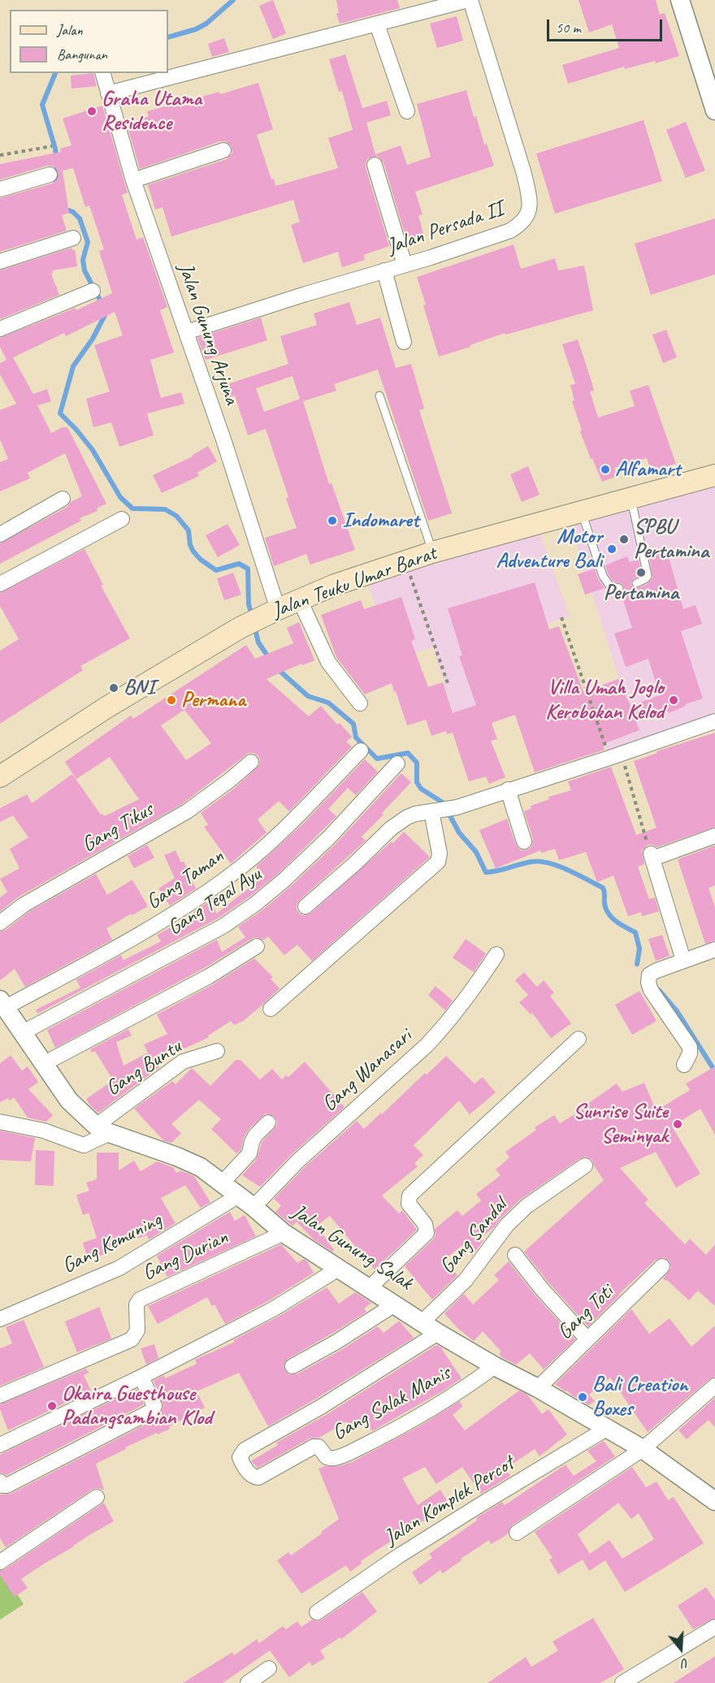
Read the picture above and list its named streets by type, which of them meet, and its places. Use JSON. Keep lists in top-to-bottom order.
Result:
{
  "streets": {
    "main road": ["Jalan Teuku Umar Barat"],
    "street": [
      "Jalan Persada II",
      "Jalan Gunung Arjuna",
      "Gang Tikus",
      "Gang Taman",
      "Gang Tegal Ayu",
      "Gang Buntu",
      "Gang Wanasari",
      "Gang Sandal",
      "Gang Kemuning",
      "Jalan Gunung Salak",
      "Gang Durian",
      "Gang Toti",
      "Gang Salak Manis",
      "Jalan Komplek Percot"
    ]
  },
  "crossings": [
    ["Jalan Persada II", "Jalan Gunung Arjuna"],
    ["Jalan Gunung Arjuna", "Jalan Teuku Umar Barat"],
    ["Gang Taman", "Jalan Gunung Salak"],
    ["Gang Tegal Ayu", "Jalan Gunung Salak"],
    ["Gang Buntu", "Jalan Gunung Salak"],
    ["Gang Wanasari", "Jalan Gunung Salak"],
    ["Gang Sandal", "Jalan Gunung Salak"],
    ["Gang Kemuning", "Jalan Gunung Salak"],
    ["Jalan Gunung Salak", "Gang Durian"],
    ["Jalan Gunung Salak", "Gang Toti"],
    ["Jalan Gunung Salak", "Gang Salak Manis"],
    ["Jalan Gunung Salak", "Jalan Komplek Percot"]
  ],
  "places": [
    "Graha Utama Residence",
    "Alfamart",
    "Indomaret",
    "SPBU Pertamina",
    "Motor Adventure Bali",
    "Pertamina",
    "BNI",
    "Permana",
    "Villa Umah Joglo Kerobokan Kelod",
    "Sunrise Suite Seminyak",
    "Bali Creation Boxes",
    "Okaira Guesthouse Padangsambian Klod"
  ],
  "legend": ["Jalan", "Bangunan"],
  "scale_bar": "50 m",
  "north": "bottom"
}
